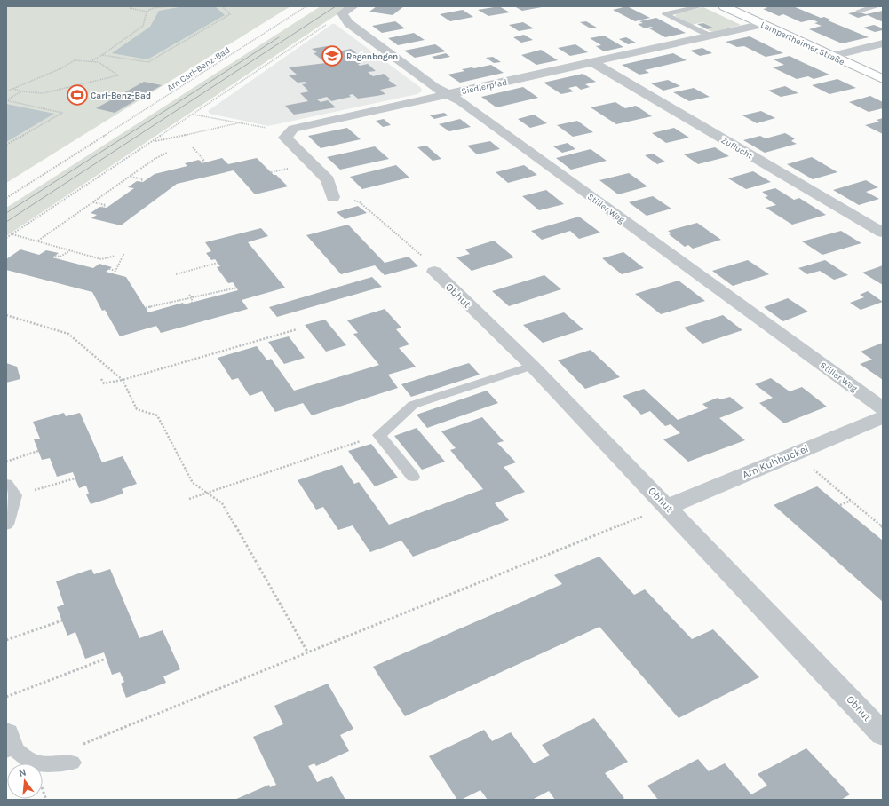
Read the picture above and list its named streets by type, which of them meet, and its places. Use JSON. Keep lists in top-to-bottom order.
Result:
{
  "streets": {
    "street": [
      "Lampertheimer Straße",
      "Siedlerpfad",
      "Zuflucht",
      "Stiller Weg",
      "Obhut",
      "Am Kuhbuckel"
    ],
    "path": ["Am Carl-Benz-Bad"]
  },
  "crossings": [
    ["Lampertheimer Straße", "Siedlerpfad"],
    ["Siedlerpfad", "Zuflucht"],
    ["Siedlerpfad", "Stiller Weg"],
    ["Obhut", "Am Kuhbuckel"]
  ],
  "places": {
    "school or university": ["Regenbogen"],
    "sports": ["Carl-Benz-Bad"]
  },
  "north": "top"
}
